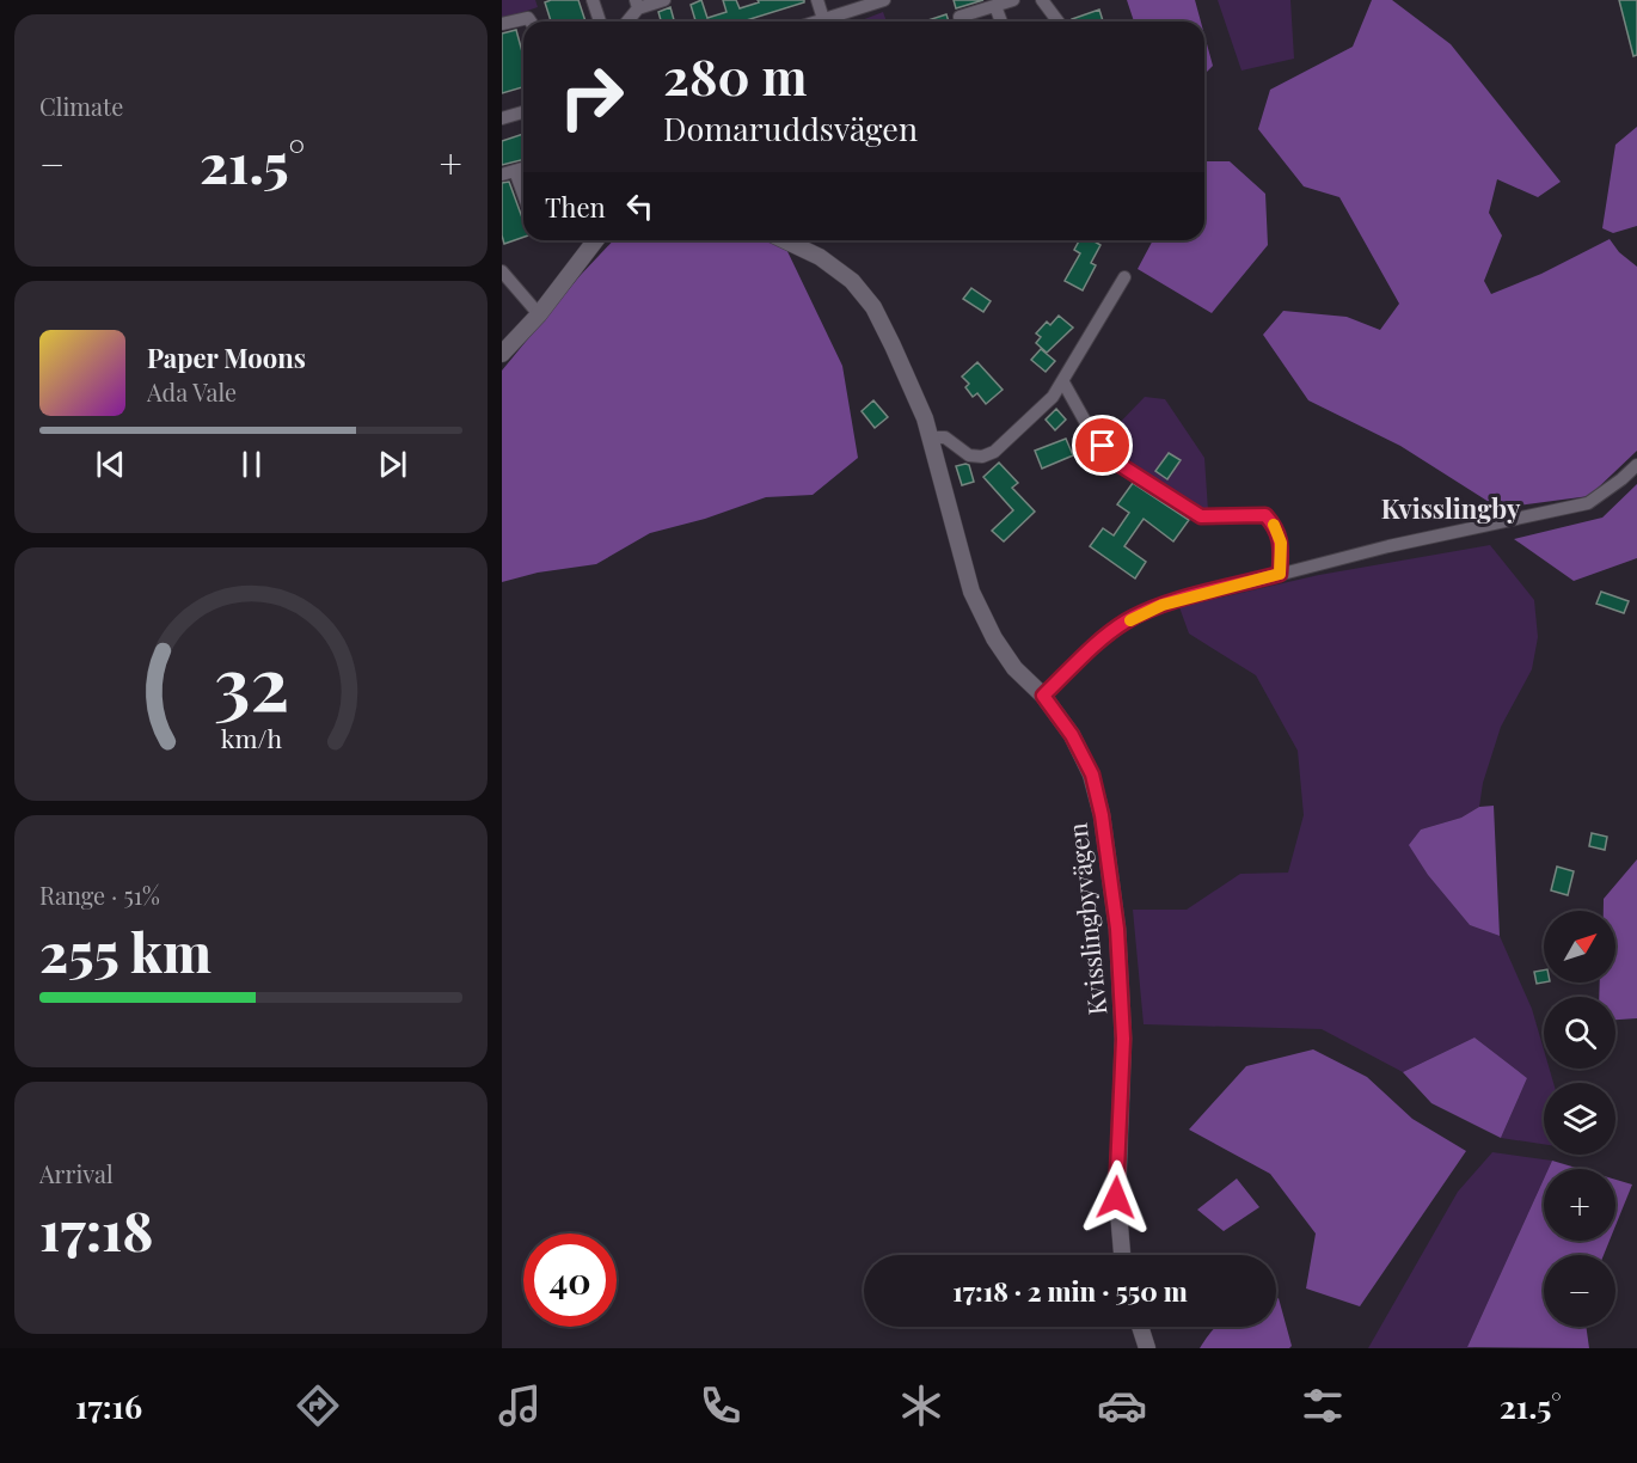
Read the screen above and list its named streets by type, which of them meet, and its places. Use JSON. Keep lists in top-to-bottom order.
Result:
{
  "streets": {
    "street": ["Kvisslingbyvägen"]
  },
  "districts": ["Kvisslingby"],
  "north": "top right",
  "page": {
    "tile": [
      "Climate",
      ["Range · 51%", "255 km"],
      ["Arrival", "17:18"]
    ],
    "turn": ["280 m", "Domaruddsvägen"],
    "heat": ["−", "21.5°", "+"],
    "then": "Then",
    "song": ["Paper Moons", "Ada Vale"],
    "map_buttons": ["+", "−"],
    "limit": "40",
    "trip": "17:18 · 2 min · 550 m",
    "tabs": ["17:16", "21.5°"],
    "gauge": ["32", "km/h"]
  }
}
